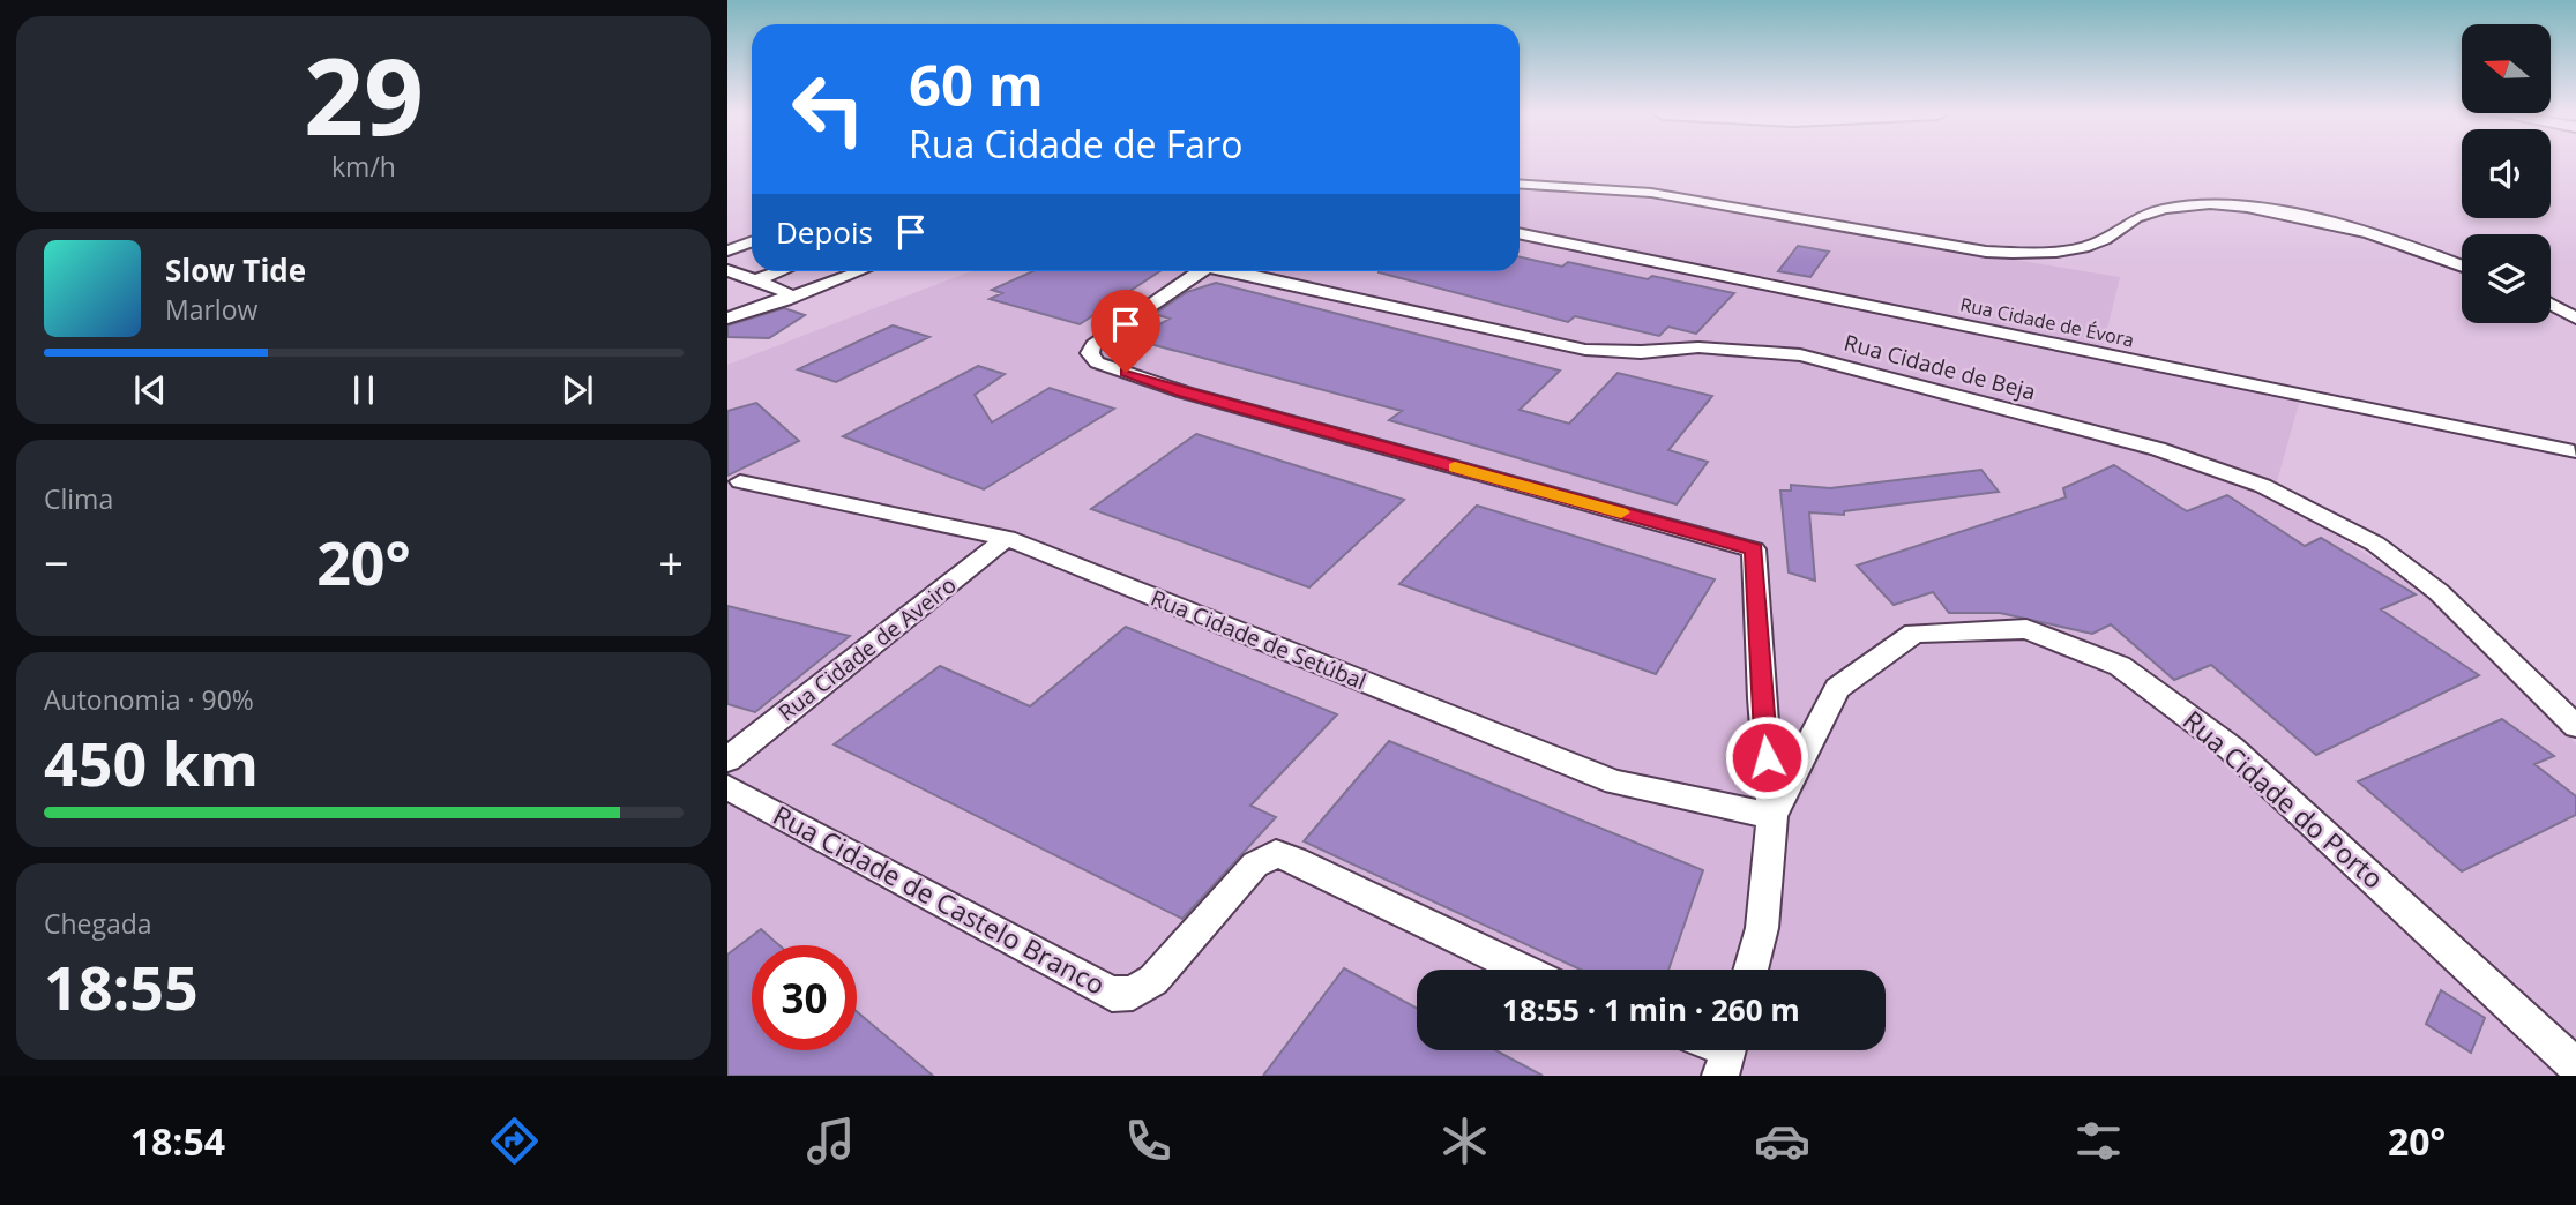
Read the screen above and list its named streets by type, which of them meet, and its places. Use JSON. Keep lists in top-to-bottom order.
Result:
{
  "streets": {
    "street": [
      "Rua Cidade de Évora",
      "Rua Cidade de Beja",
      "Rua Cidade de Setúbal",
      "Rua Cidade de Aveiro",
      "Rua Cidade do Porto",
      "Rua Cidade de Castelo Branco"
    ]
  },
  "crossings": [
    ["Rua Cidade de Setúbal", "Rua Cidade de Aveiro"],
    ["Rua Cidade de Setúbal", "Rua Cidade do Porto"]
  ],
  "north": "left",
  "page": {
    "tile": [
      ["29", "km/h"],
      "Clima",
      ["Autonomia · 90%", "450 km"],
      ["Chegada", "18:55"]
    ],
    "turn": ["60 m", "Rua Cidade de Faro"],
    "then": "Depois",
    "song": ["Slow Tide", "Marlow"],
    "heat": ["−", "20°", "+"],
    "limit": "30",
    "trip": "18:55 · 1 min · 260 m",
    "tabs": ["18:54", "20°"]
  }
}
